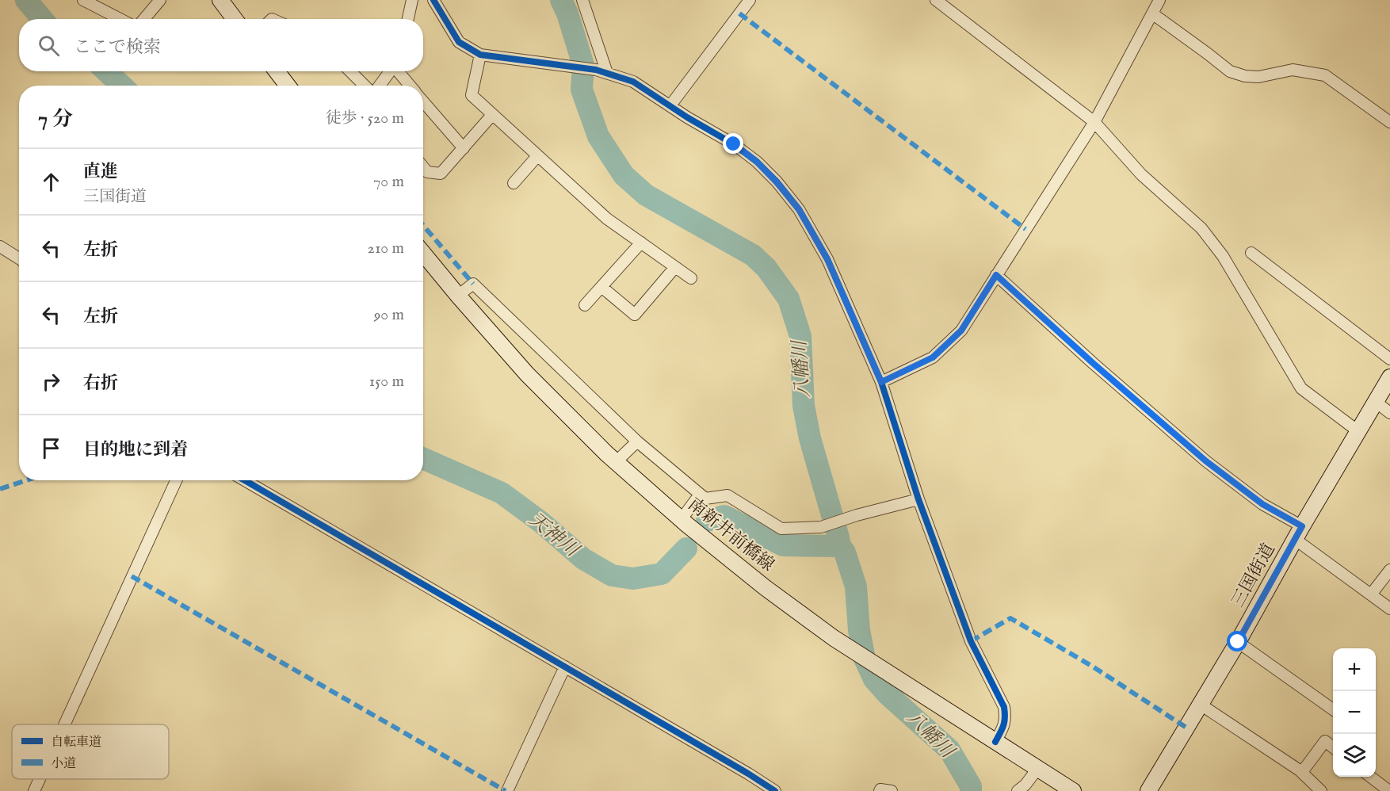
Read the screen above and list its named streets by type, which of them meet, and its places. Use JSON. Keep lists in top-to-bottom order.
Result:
{
  "streets": {
    "main road": ["南新井前橋線", "三国街道"]
  },
  "water": ["八幡川", "天神川"],
  "legend": ["自転車道", "小道"],
  "page": {
    "search": "ここで検索",
    "heading": ["7 分", "徒歩 · 520 m"],
    "list": [
      ["直進", "三国街道", "70 m"],
      ["左折", "210 m"],
      ["左折", "90 m"],
      ["右折", "150 m"],
      "目的地に到着"
    ],
    "map_buttons": ["+", "−"]
  }
}
